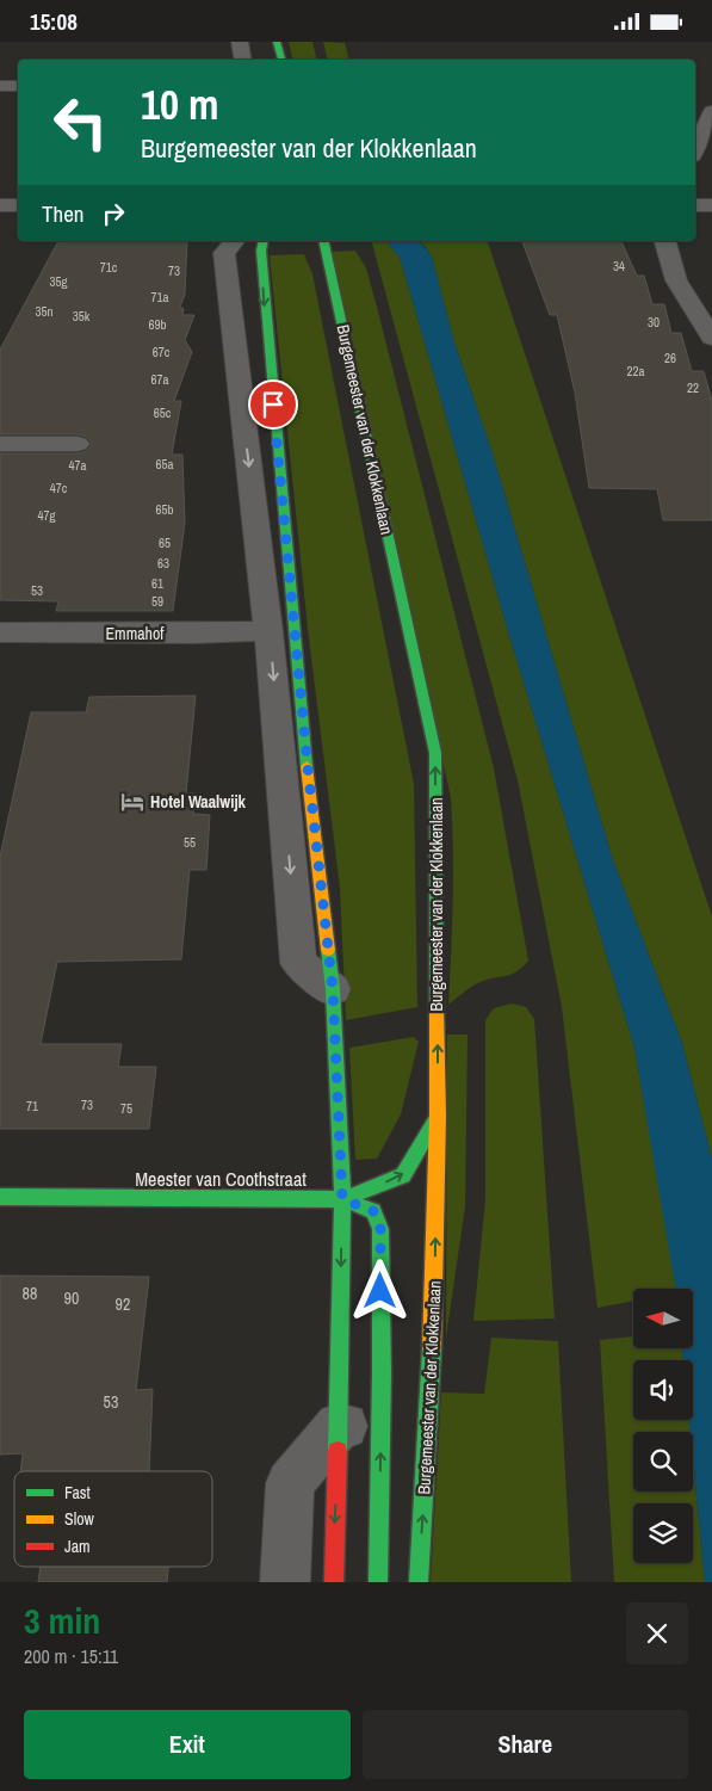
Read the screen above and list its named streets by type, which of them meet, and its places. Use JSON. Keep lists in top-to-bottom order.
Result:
{
  "streets": {
    "main road": ["Burgemeester van der Klokkenlaan", "Meester van Coothstraat"],
    "street": ["Emmahof"]
  },
  "crossings": [
    ["Burgemeester van der Klokkenlaan", "Meester van Coothstraat"]
  ],
  "places": {
    "hotel": ["Hotel Waalwijk"]
  },
  "house_numbers": [
    "34",
    "71c",
    "73",
    "35g",
    "71a",
    "35n",
    "35k",
    "30",
    "69b",
    "67c",
    "26",
    "22a",
    "67a",
    "22",
    "65c",
    "65a",
    "47a",
    "47c",
    "65b",
    "47g",
    "65",
    "63",
    "61",
    "53",
    "59",
    "55",
    "73",
    "71",
    "75",
    "88",
    "90",
    "92",
    "53"
  ],
  "legend": ["Fast", "Slow", "Jam"],
  "north": "left",
  "page": {
    "status": "15:08",
    "turn": ["10 m", "Burgemeester van der Klokkenlaan"],
    "then": "Then",
    "heading": ["3 min", "200 m · 15:11"],
    "buttons": ["Exit", "Share"]
  }
}
